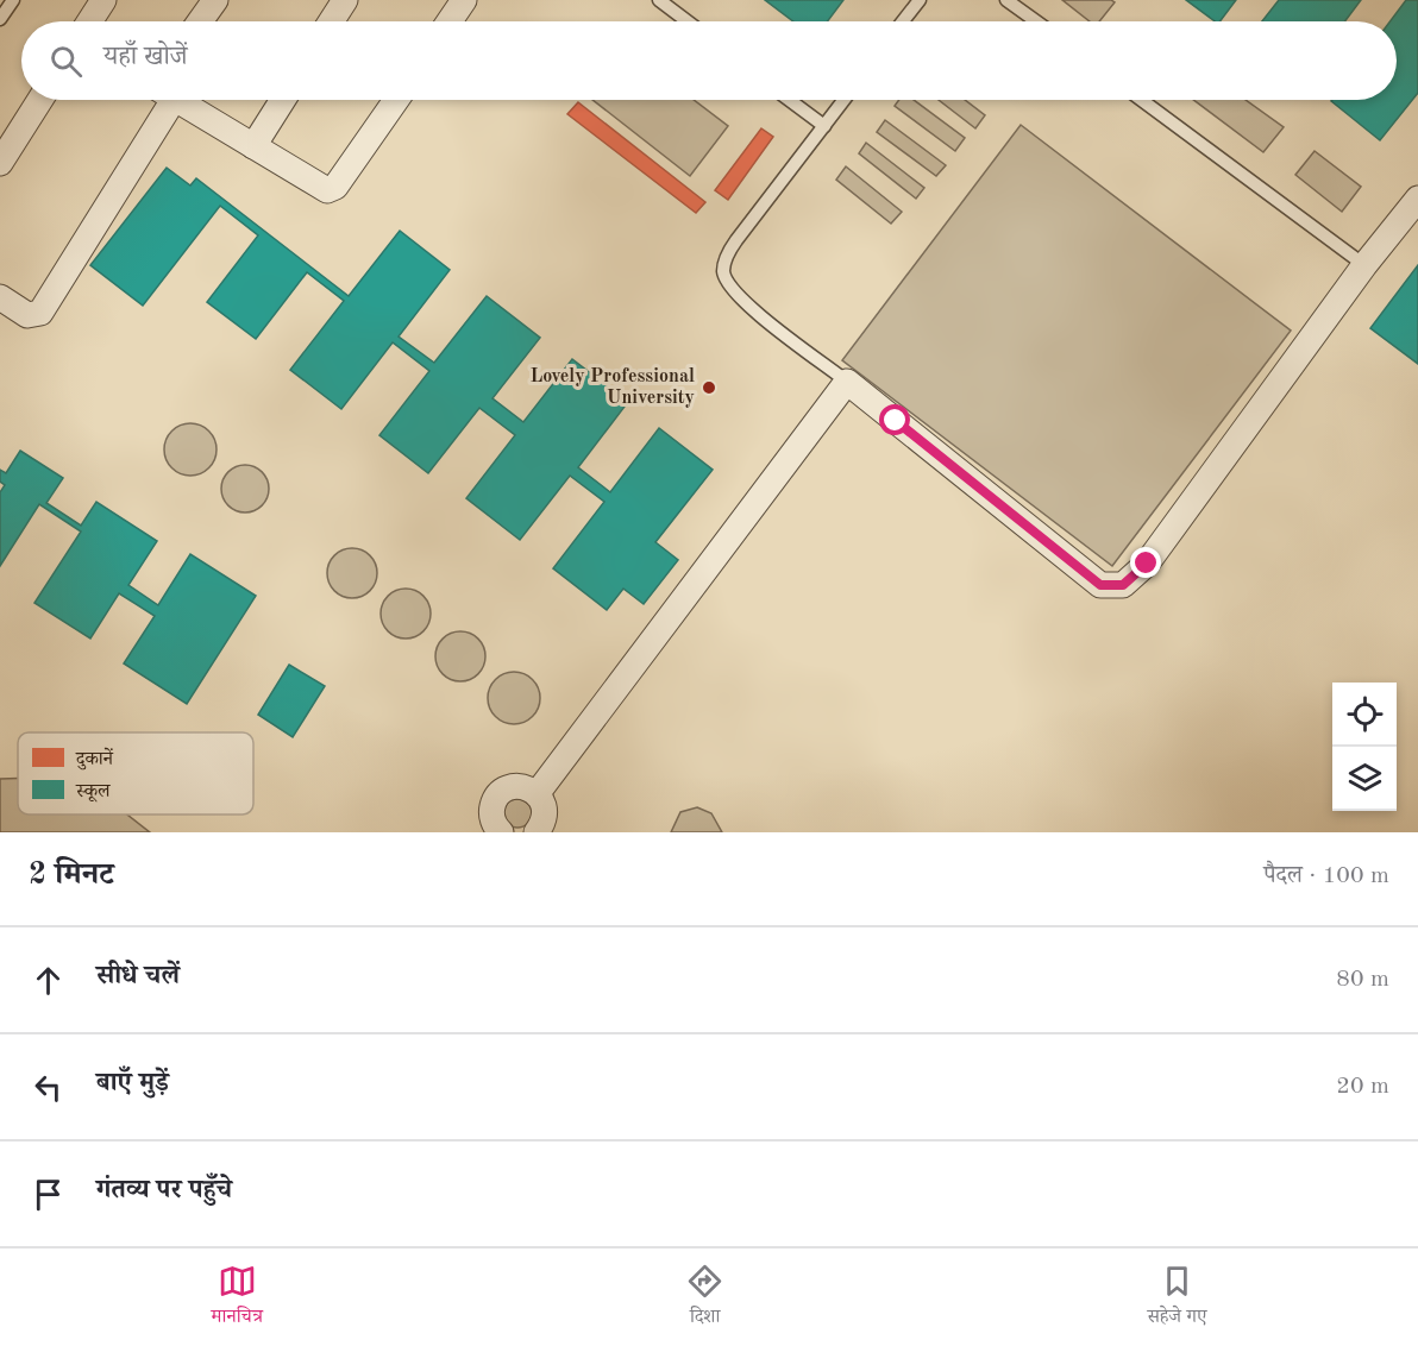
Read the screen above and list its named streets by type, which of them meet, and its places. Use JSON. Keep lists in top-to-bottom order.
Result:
{
  "places": ["Lovely Professional University"],
  "legend": ["दुकानें", "स्कूल"],
  "page": {
    "search": "यहाँ खोजें",
    "heading": ["2 मिनट", "पैदल · 100 m"],
    "list": [
      ["सीधे चलें", "80 m"],
      ["बाएँ मुड़ें", "20 m"],
      "गंतव्य पर पहुँचे"
    ],
    "nav": ["मानचित्र", "दिशा", "सहेजे गए"]
  }
}
